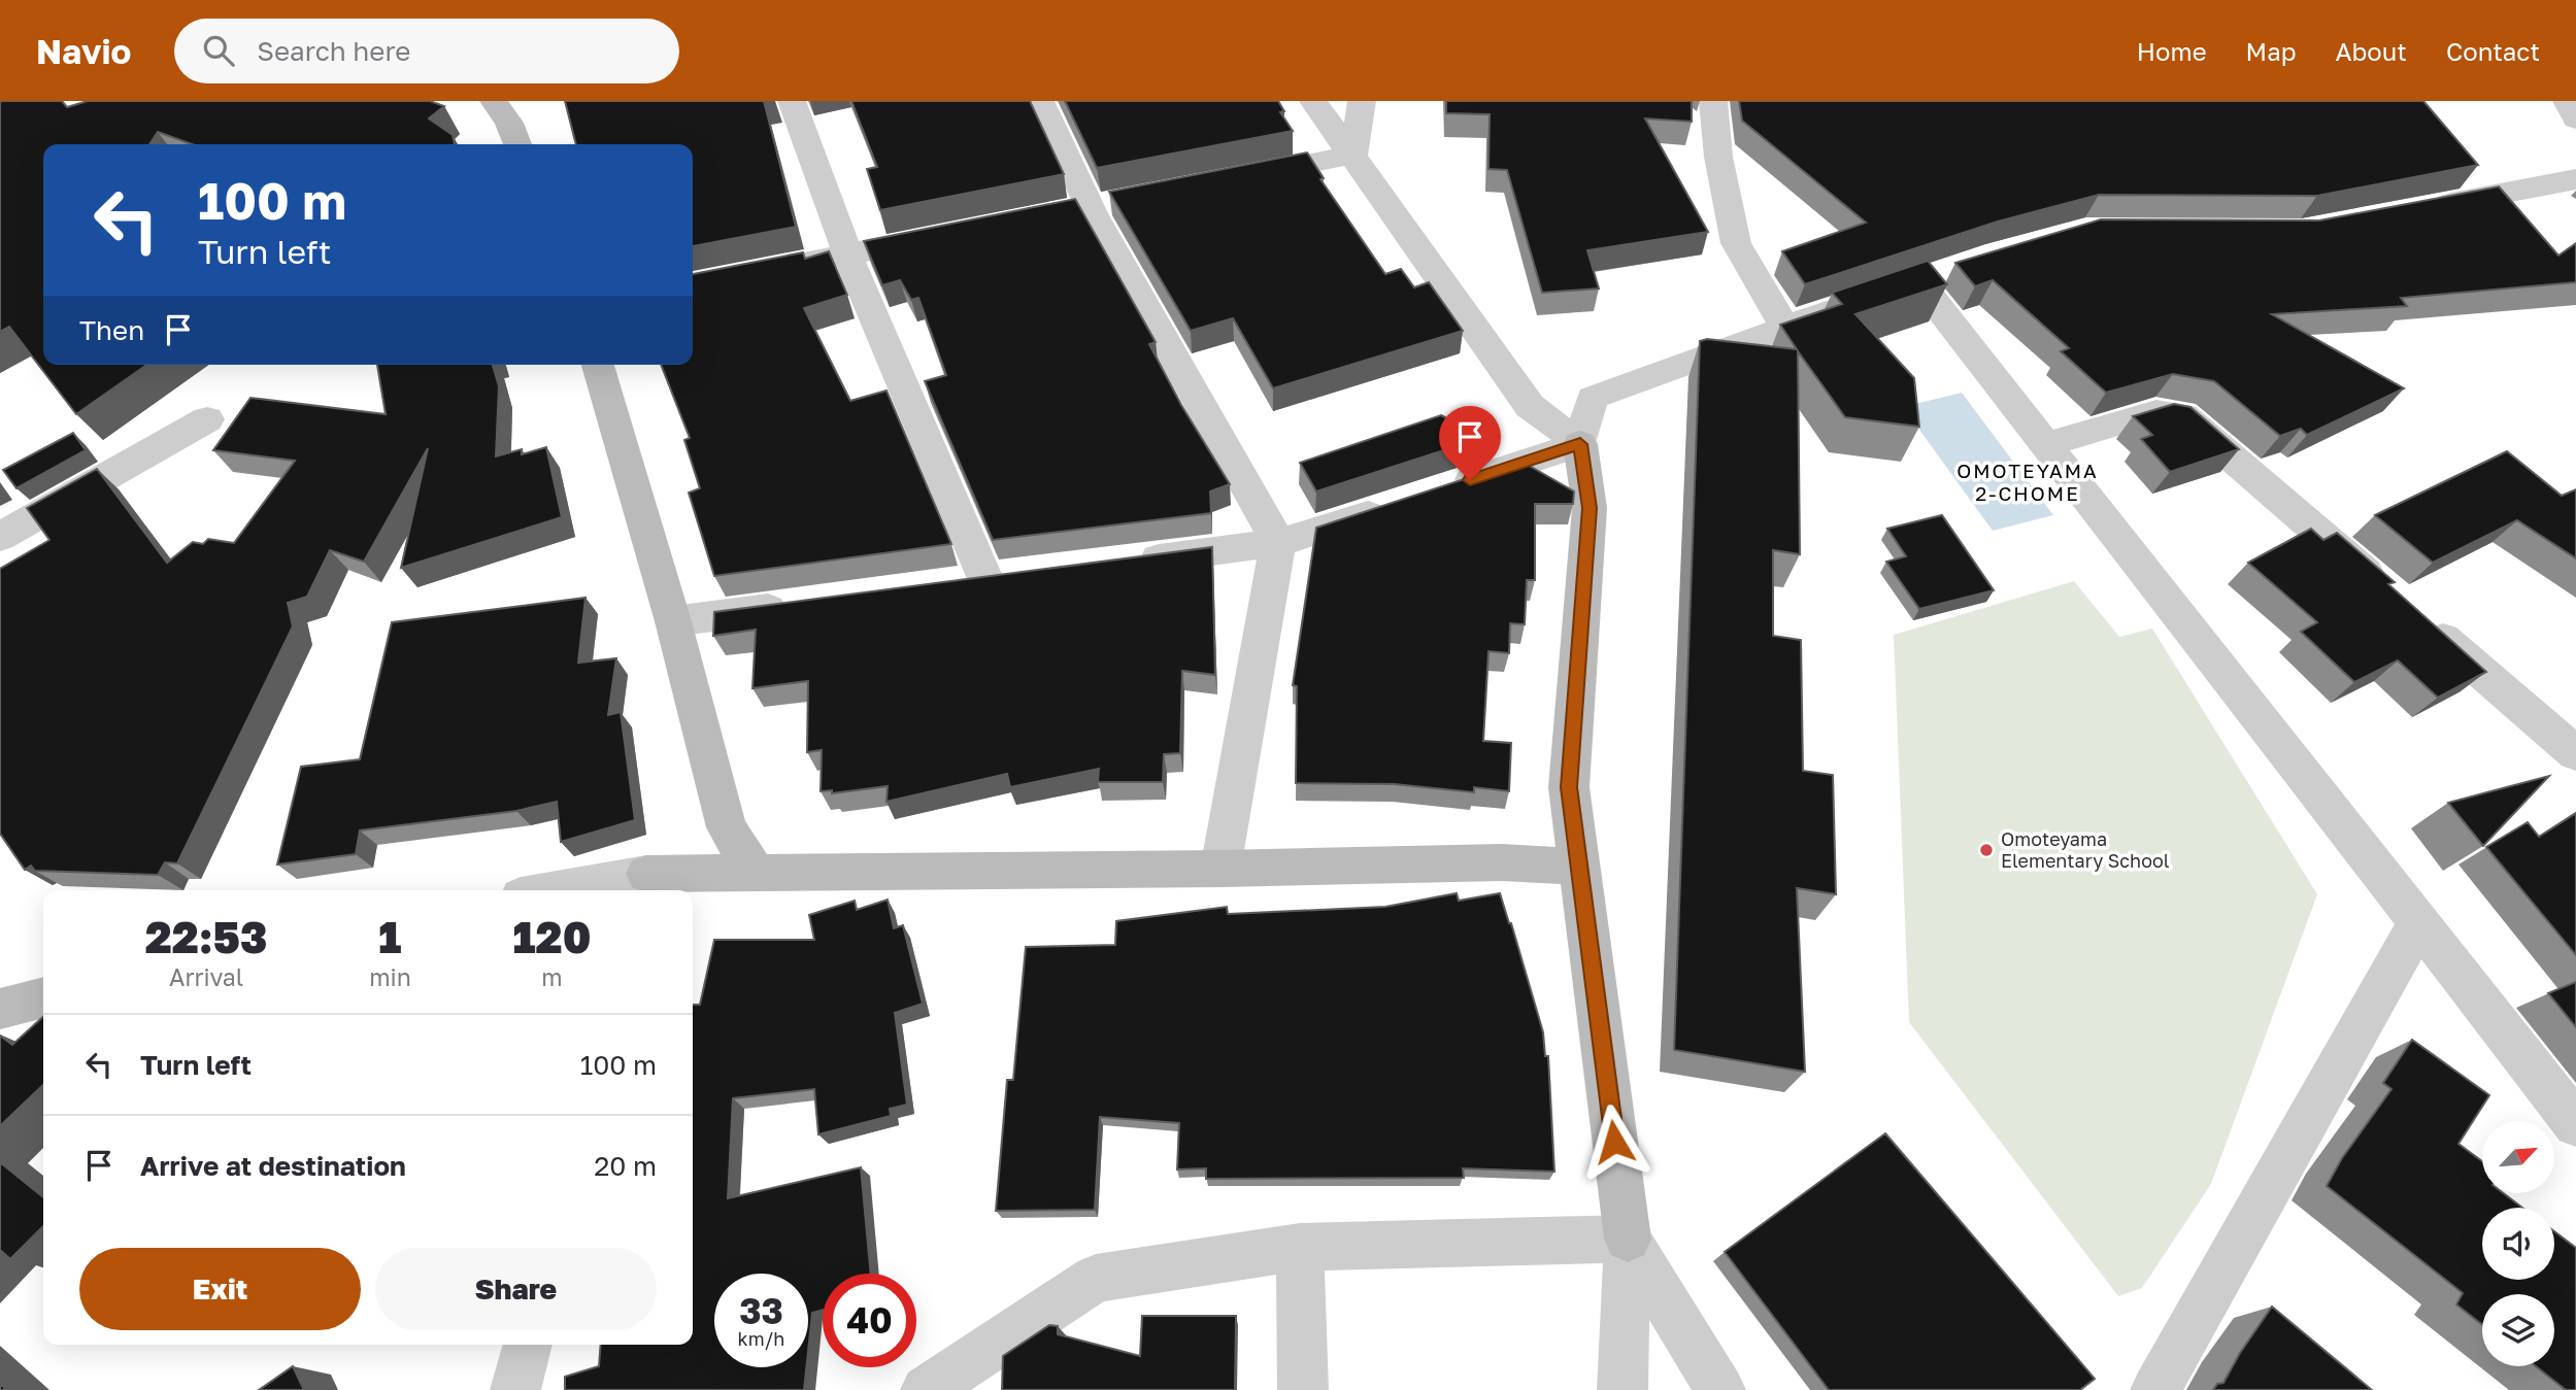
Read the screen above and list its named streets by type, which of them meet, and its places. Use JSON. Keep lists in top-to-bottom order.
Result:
{
  "districts": ["OMOTEYAMA 2-CHOME"],
  "places": ["Omoteyama Elementary School"],
  "north": "top right",
  "page": {
    "header": "Navio",
    "search": "Search here",
    "nav": [
      "Home",
      "Map",
      "About",
      "Contact"
    ],
    "turn": ["100 m", "Turn left"],
    "then": "Then",
    "eta": [
      "22:53",
      "Arrival",
      "1",
      "min",
      "120",
      "m"
    ],
    "list": [
      {
        "name": "Turn left",
        "value": "100 m"
      },
      {
        "name": "Arrive at destination",
        "value": "20 m"
      }
    ],
    "buttons": ["Exit", "Share"],
    "speed": "33 km/h",
    "limit": "40"
  }
}
